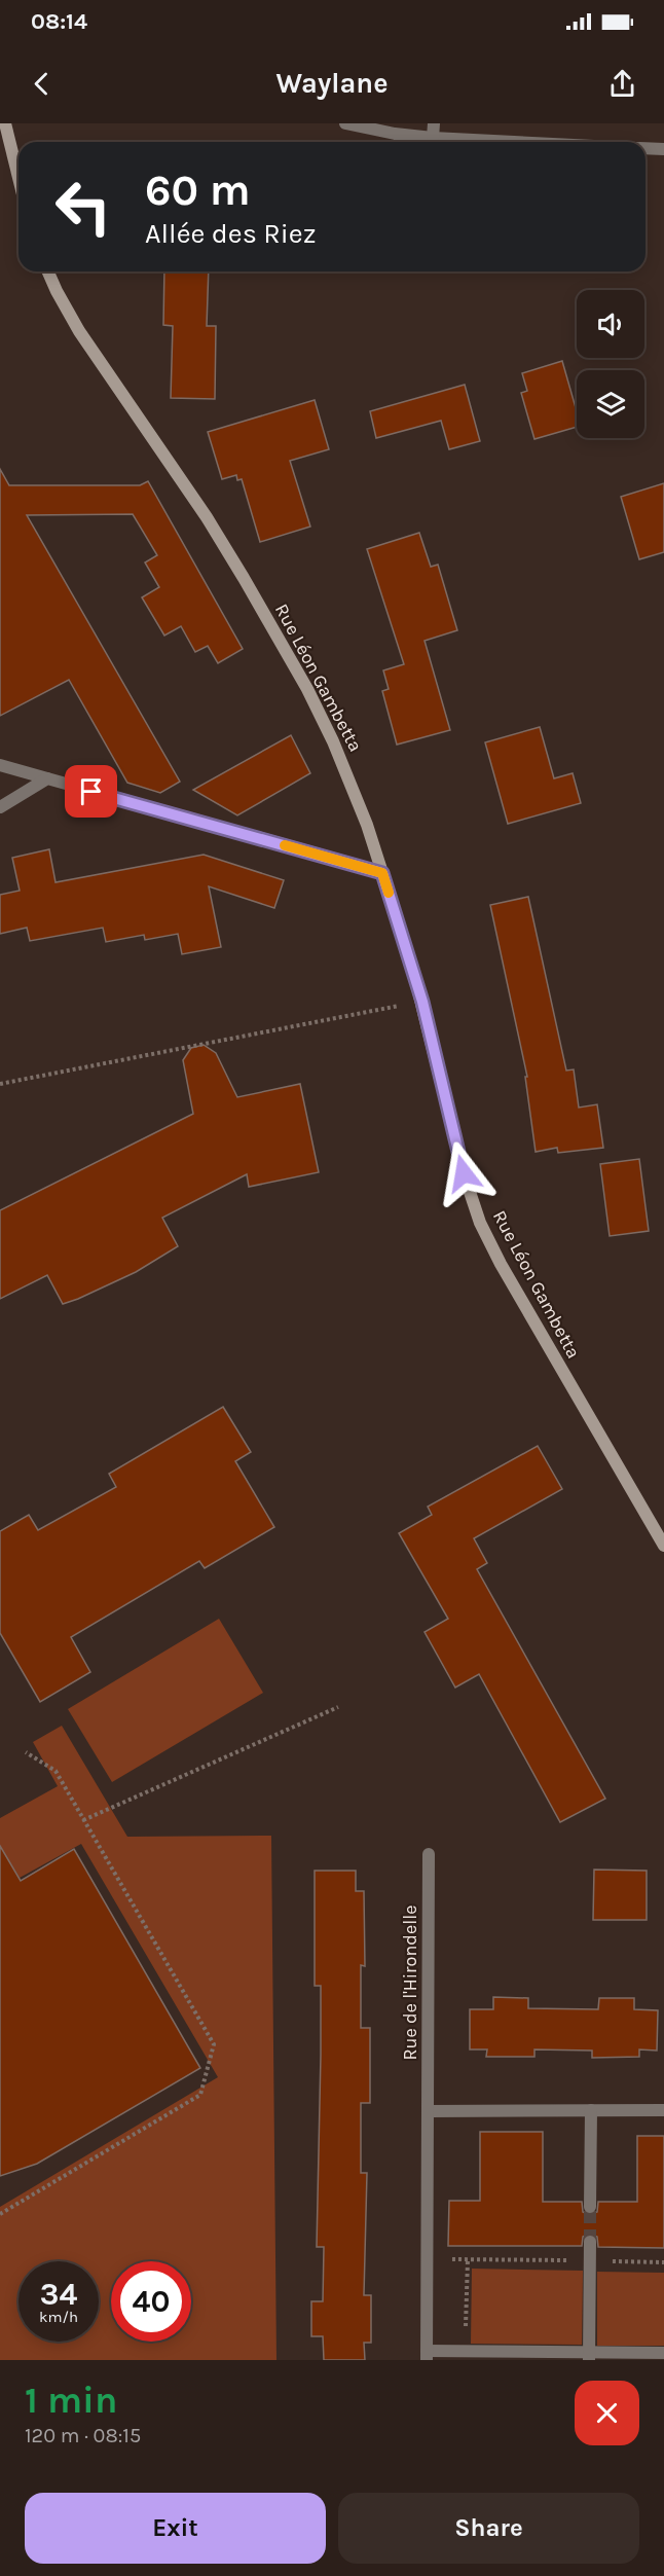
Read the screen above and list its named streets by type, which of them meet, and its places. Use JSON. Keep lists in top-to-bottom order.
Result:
{
  "streets": {
    "street": ["Rue Léon Gambetta", "Rue de l'Hirondelle"]
  },
  "page": {
    "status": "08:14",
    "header": "Waylane",
    "turn": ["60 m", "Allée des Riez"],
    "speed": "34 km/h",
    "limit": "40",
    "heading": ["1 min", "120 m · 08:15"],
    "buttons": ["Exit", "Share"]
  }
}
